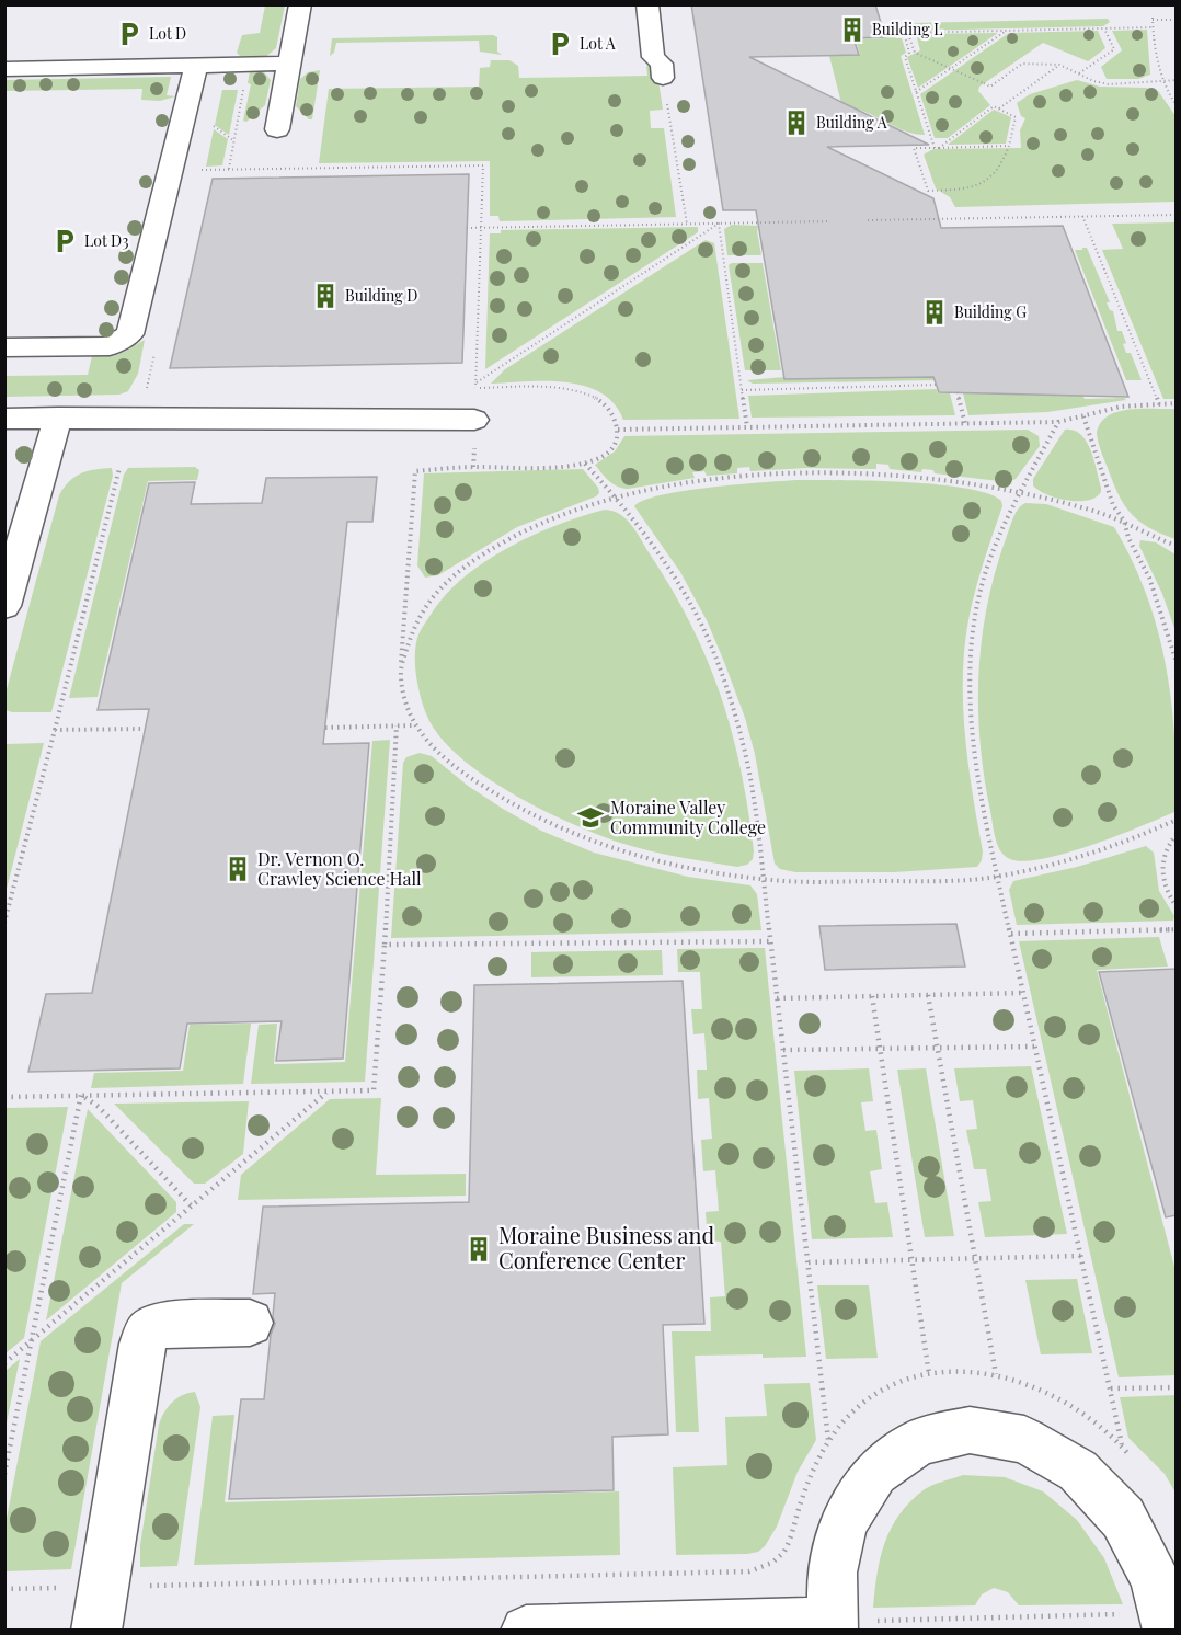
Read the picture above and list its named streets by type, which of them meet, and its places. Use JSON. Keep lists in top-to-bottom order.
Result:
{
  "places": {
    "building": [
      "Building L",
      "Building A",
      "Building D",
      "Building G",
      "Dr. Vernon O. Crawley Science Hall",
      "Moraine Business and Conference Center"
    ],
    "parking": ["Lot D", "Lot A", "Lot D3"],
    "school or university": ["Moraine Valley Community College"]
  }
}
